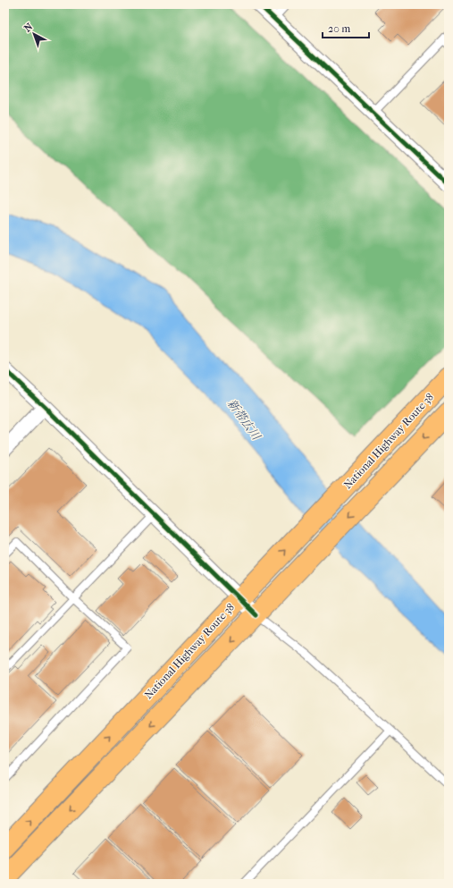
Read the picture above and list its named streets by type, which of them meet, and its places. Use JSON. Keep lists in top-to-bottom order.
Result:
{
  "streets": {
    "highway": ["National Highway Route 38"]
  },
  "water": ["新帯広川"],
  "scale_bar": "20 m",
  "north": "top left"
}
